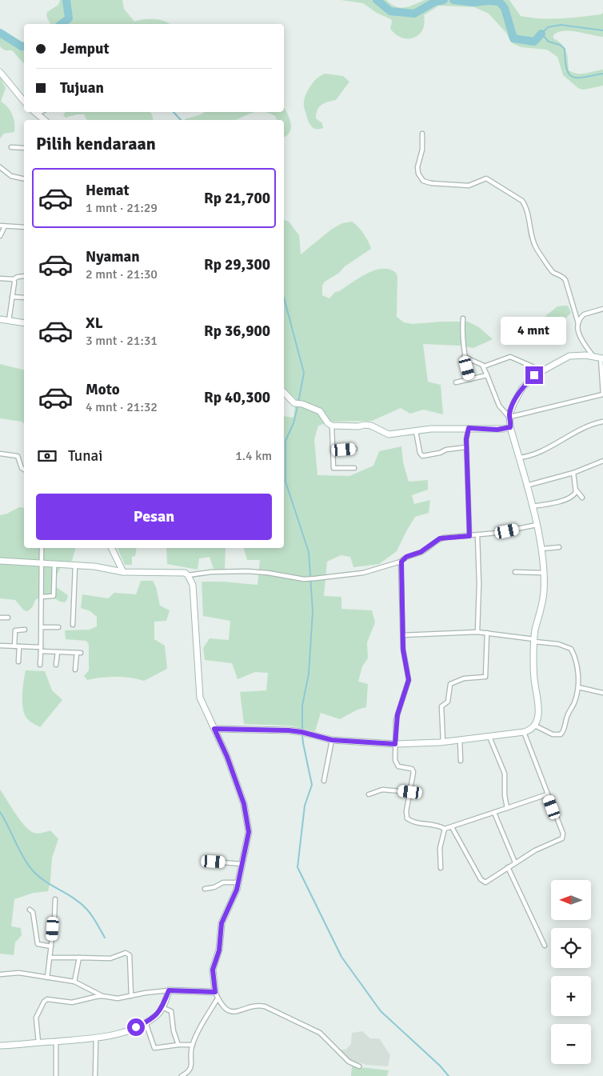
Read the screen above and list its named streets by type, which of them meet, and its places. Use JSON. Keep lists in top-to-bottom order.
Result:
{
  "north": "left",
  "page": {
    "banner": ["Jemput", "Tujuan"],
    "heading": "Pilih kendaraan",
    "list": [
      {
        "name": "Hemat",
        "note": "1 mnt · 21:29",
        "value": "Rp 21,700"
      },
      {
        "name": "Nyaman",
        "note": "2 mnt · 21:30",
        "value": "Rp 29,300"
      },
      {
        "name": "XL",
        "note": "3 mnt · 21:31",
        "value": "Rp 36,900"
      },
      {
        "name": "Moto",
        "note": "4 mnt · 21:32",
        "value": "Rp 40,300"
      }
    ],
    "bubble": "4 mnt",
    "pay": ["Tunai", "1.4 km"],
    "buttons": "Pesan",
    "map_buttons": ["+", "−"]
  }
}
